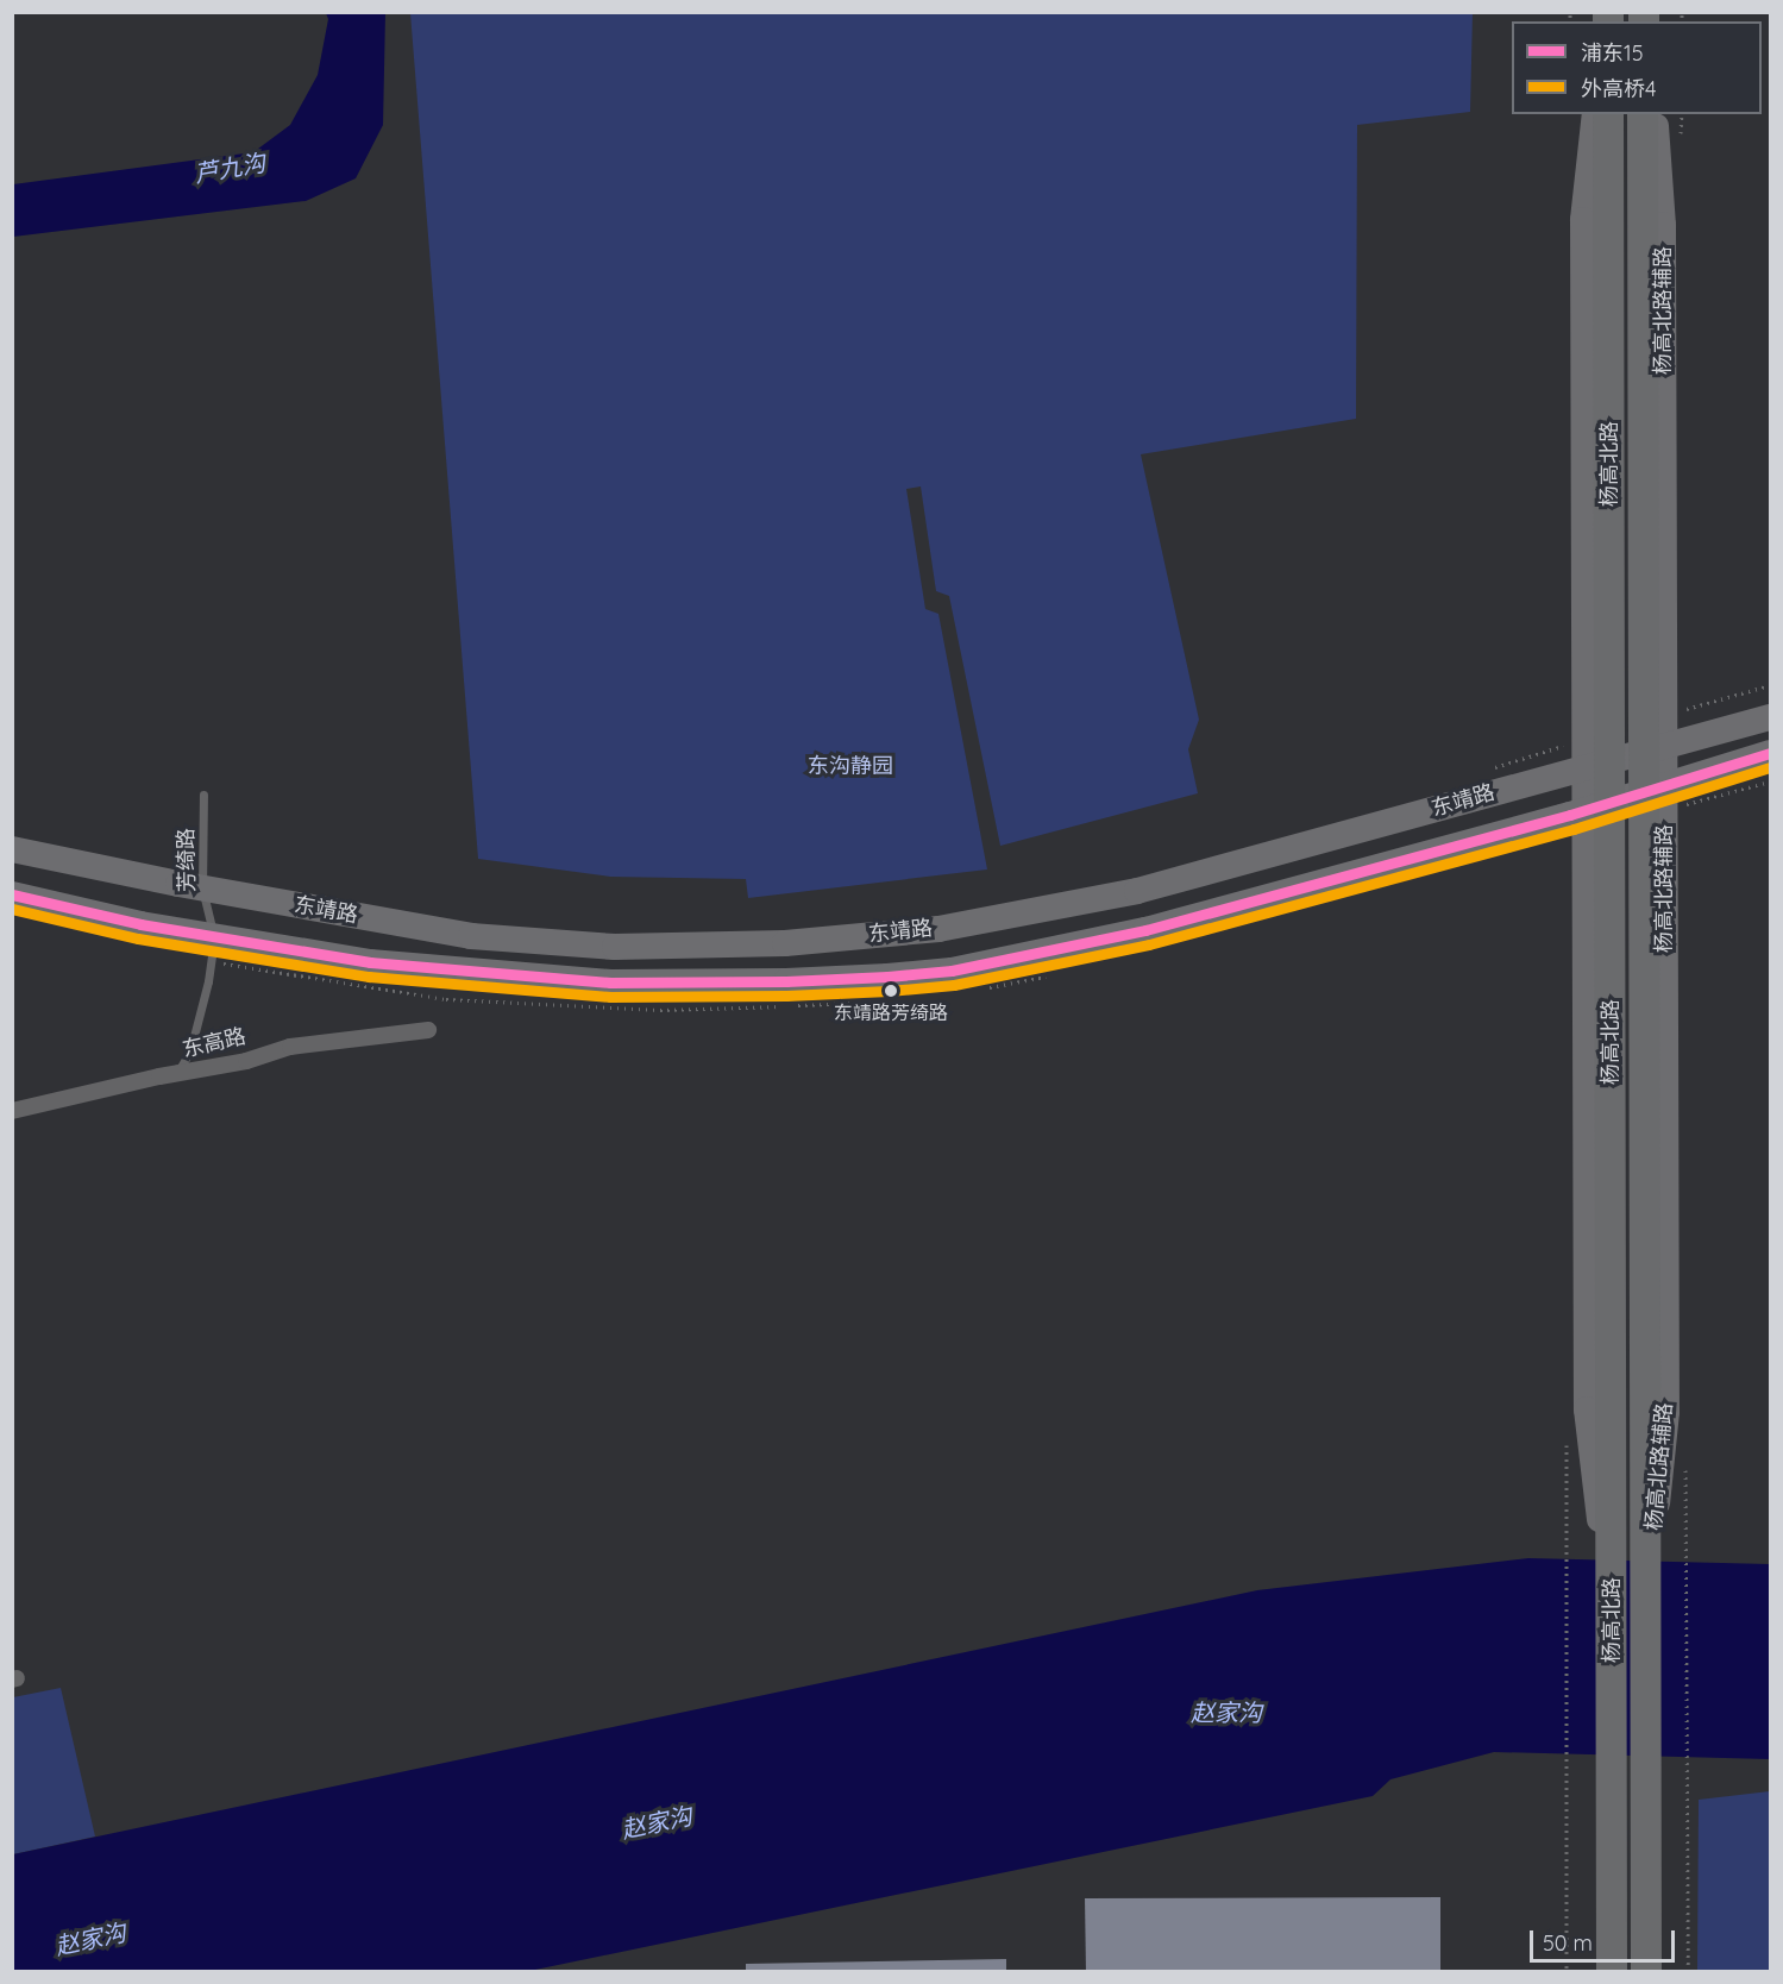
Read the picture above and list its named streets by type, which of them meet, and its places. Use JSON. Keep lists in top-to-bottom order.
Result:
{
  "streets": {
    "highway": ["杨高北路"],
    "main road": ["杨高北路辅路", "东靖路"],
    "street": ["东高路"],
    "lane": ["芳绮路"]
  },
  "crossings": [
    ["杨高北路辅路", "杨高北路"],
    ["杨高北路辅路", "东靖路"],
    ["东靖路", "芳绮路"],
    ["芳绮路", "东高路"]
  ],
  "water": ["芦九沟", "赵家沟"],
  "parks": ["东沟静园"],
  "places": ["东靖路芳绮路"],
  "lines": ["transit line 浦东15", "transit line 外高桥4"],
  "legend": ["浦东15", "外高桥4"],
  "scale_bar": "50 m"
}
